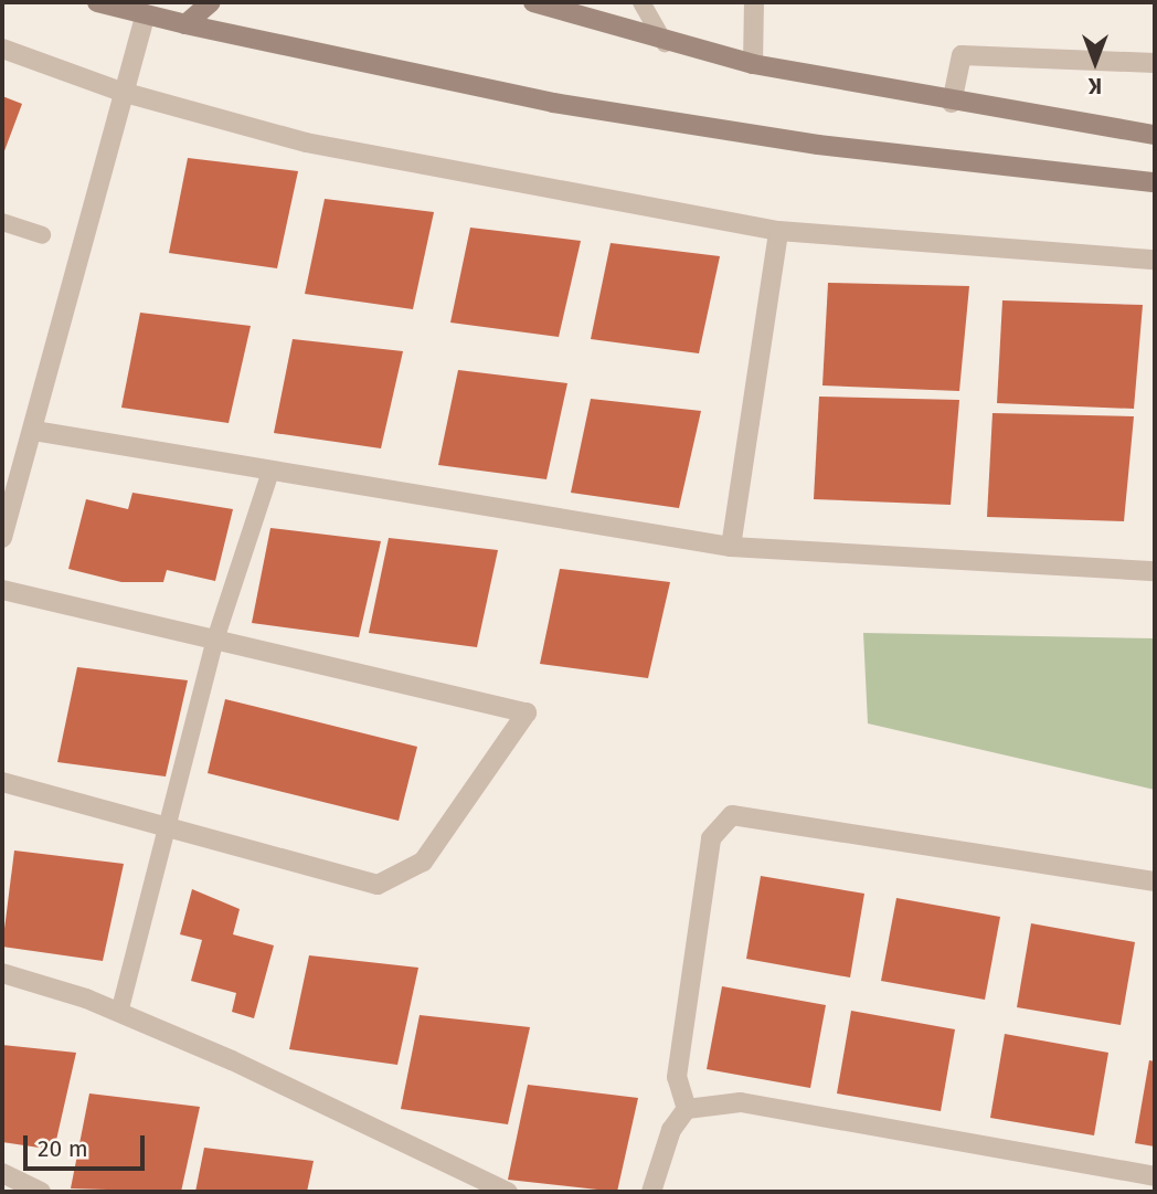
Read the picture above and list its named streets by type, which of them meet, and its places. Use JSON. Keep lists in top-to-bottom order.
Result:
{
  "scale_bar": "20 m",
  "north": "bottom"
}
